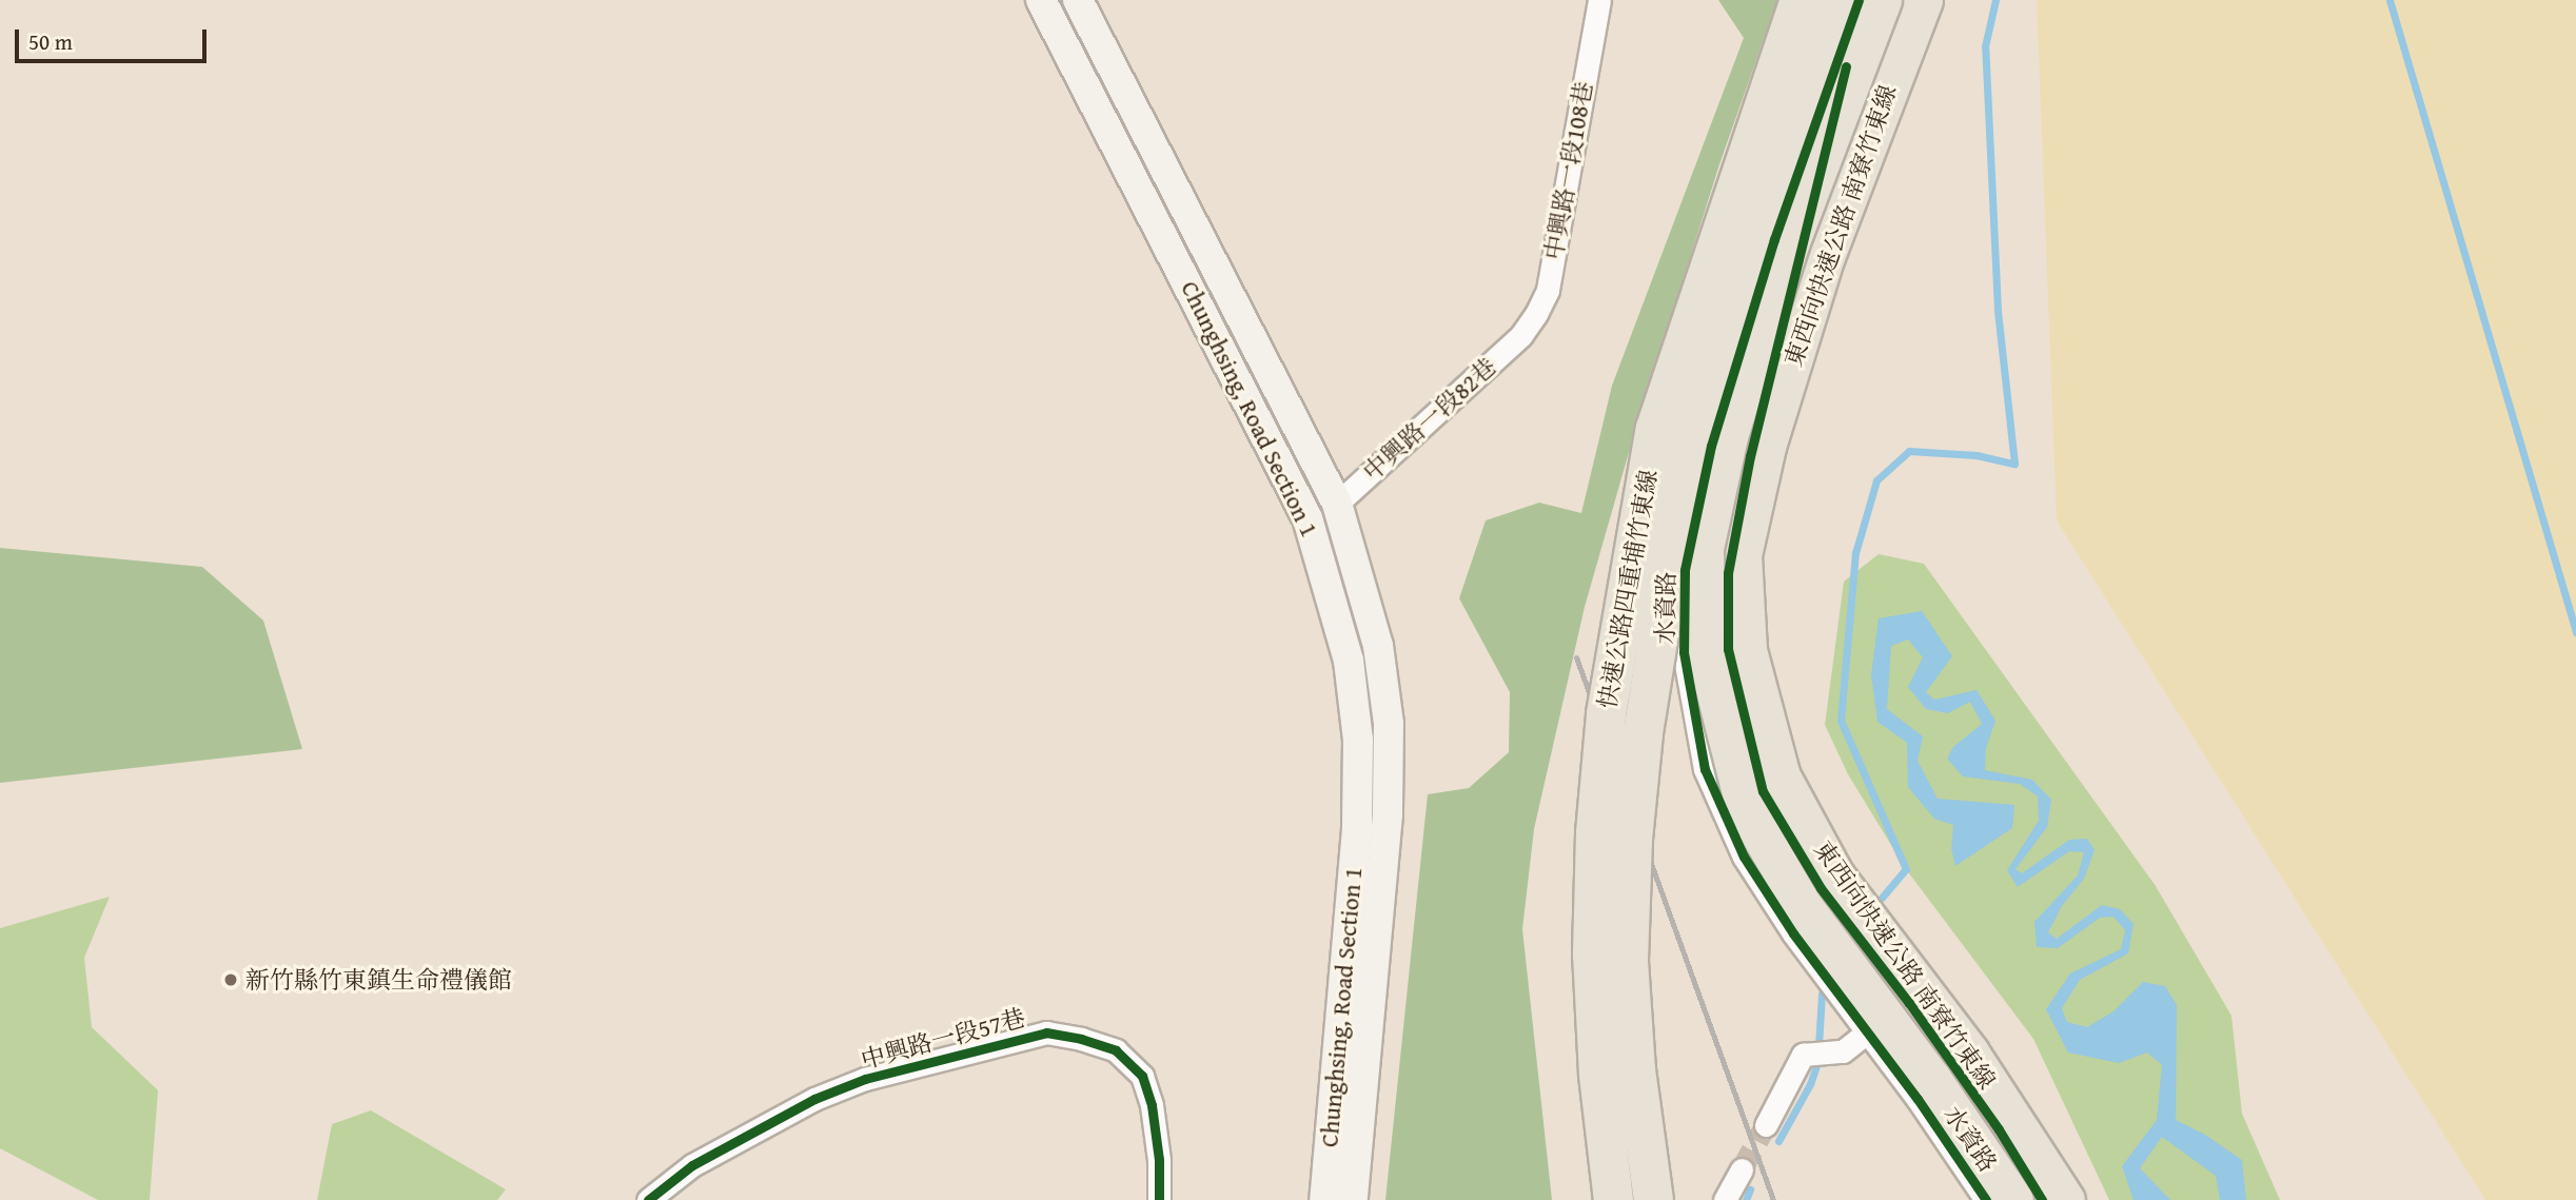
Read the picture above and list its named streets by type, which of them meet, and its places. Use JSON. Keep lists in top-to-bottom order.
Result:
{
  "streets": {
    "highway": ["東西向快速公路 南寮竹東線", "快速公路四重埔竹東線"],
    "main road": ["Chunghsing, Road Section 1"],
    "street": [
      "中興路一段108巷",
      "中興路一段82巷",
      "水資路",
      "中興路一段57巷"
    ]
  },
  "crossings": [
    ["中興路一段108巷", "中興路一段82巷"],
    ["Chunghsing, Road Section 1", "中興路一段82巷"]
  ],
  "places": ["新竹縣竹東鎮生命禮儀館"],
  "scale_bar": "50 m"
}
